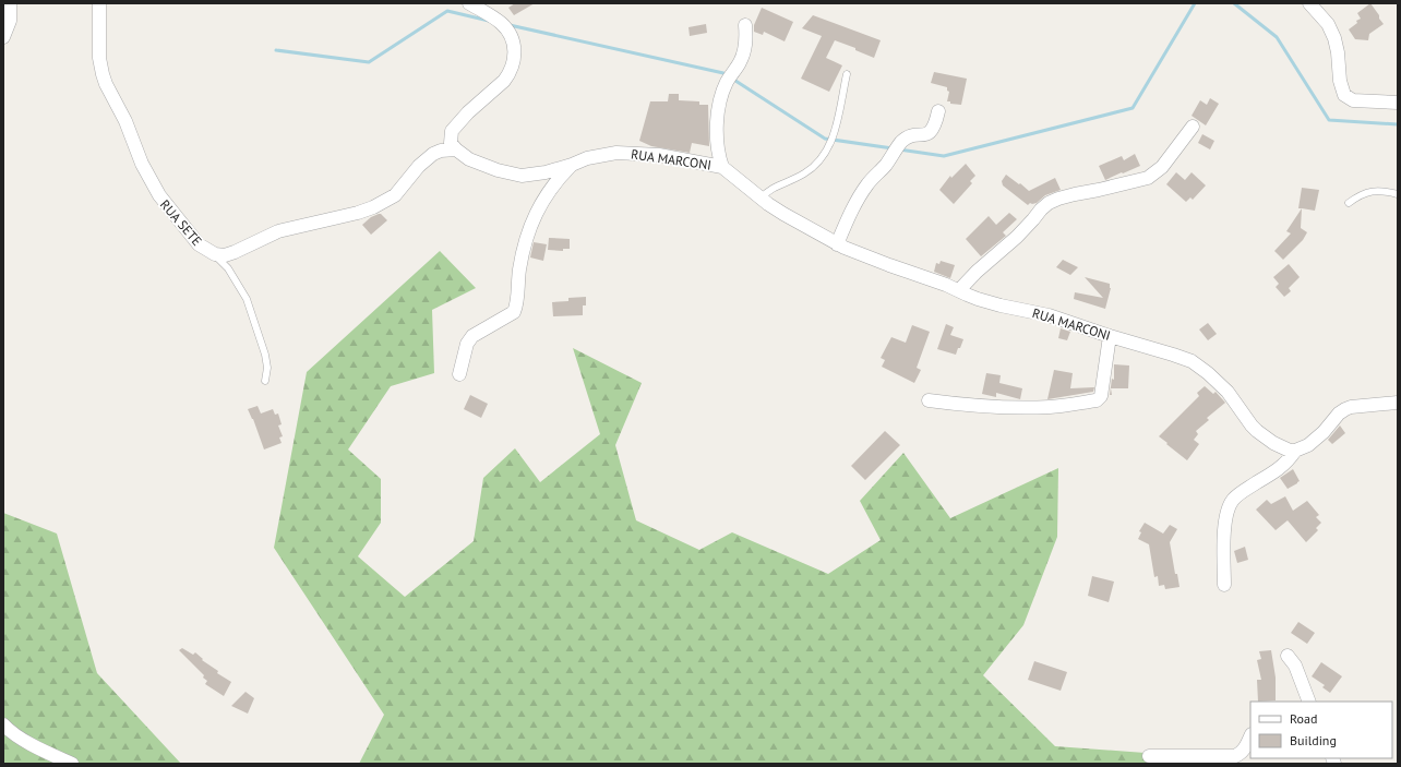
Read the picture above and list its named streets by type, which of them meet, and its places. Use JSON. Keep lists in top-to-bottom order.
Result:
{
  "streets": {
    "street": ["RUA MARCONI", "RUA SETE"]
  },
  "crossings": [
    ["RUA MARCONI", "RUA SETE"]
  ],
  "legend": ["Road", "Building"]
}
